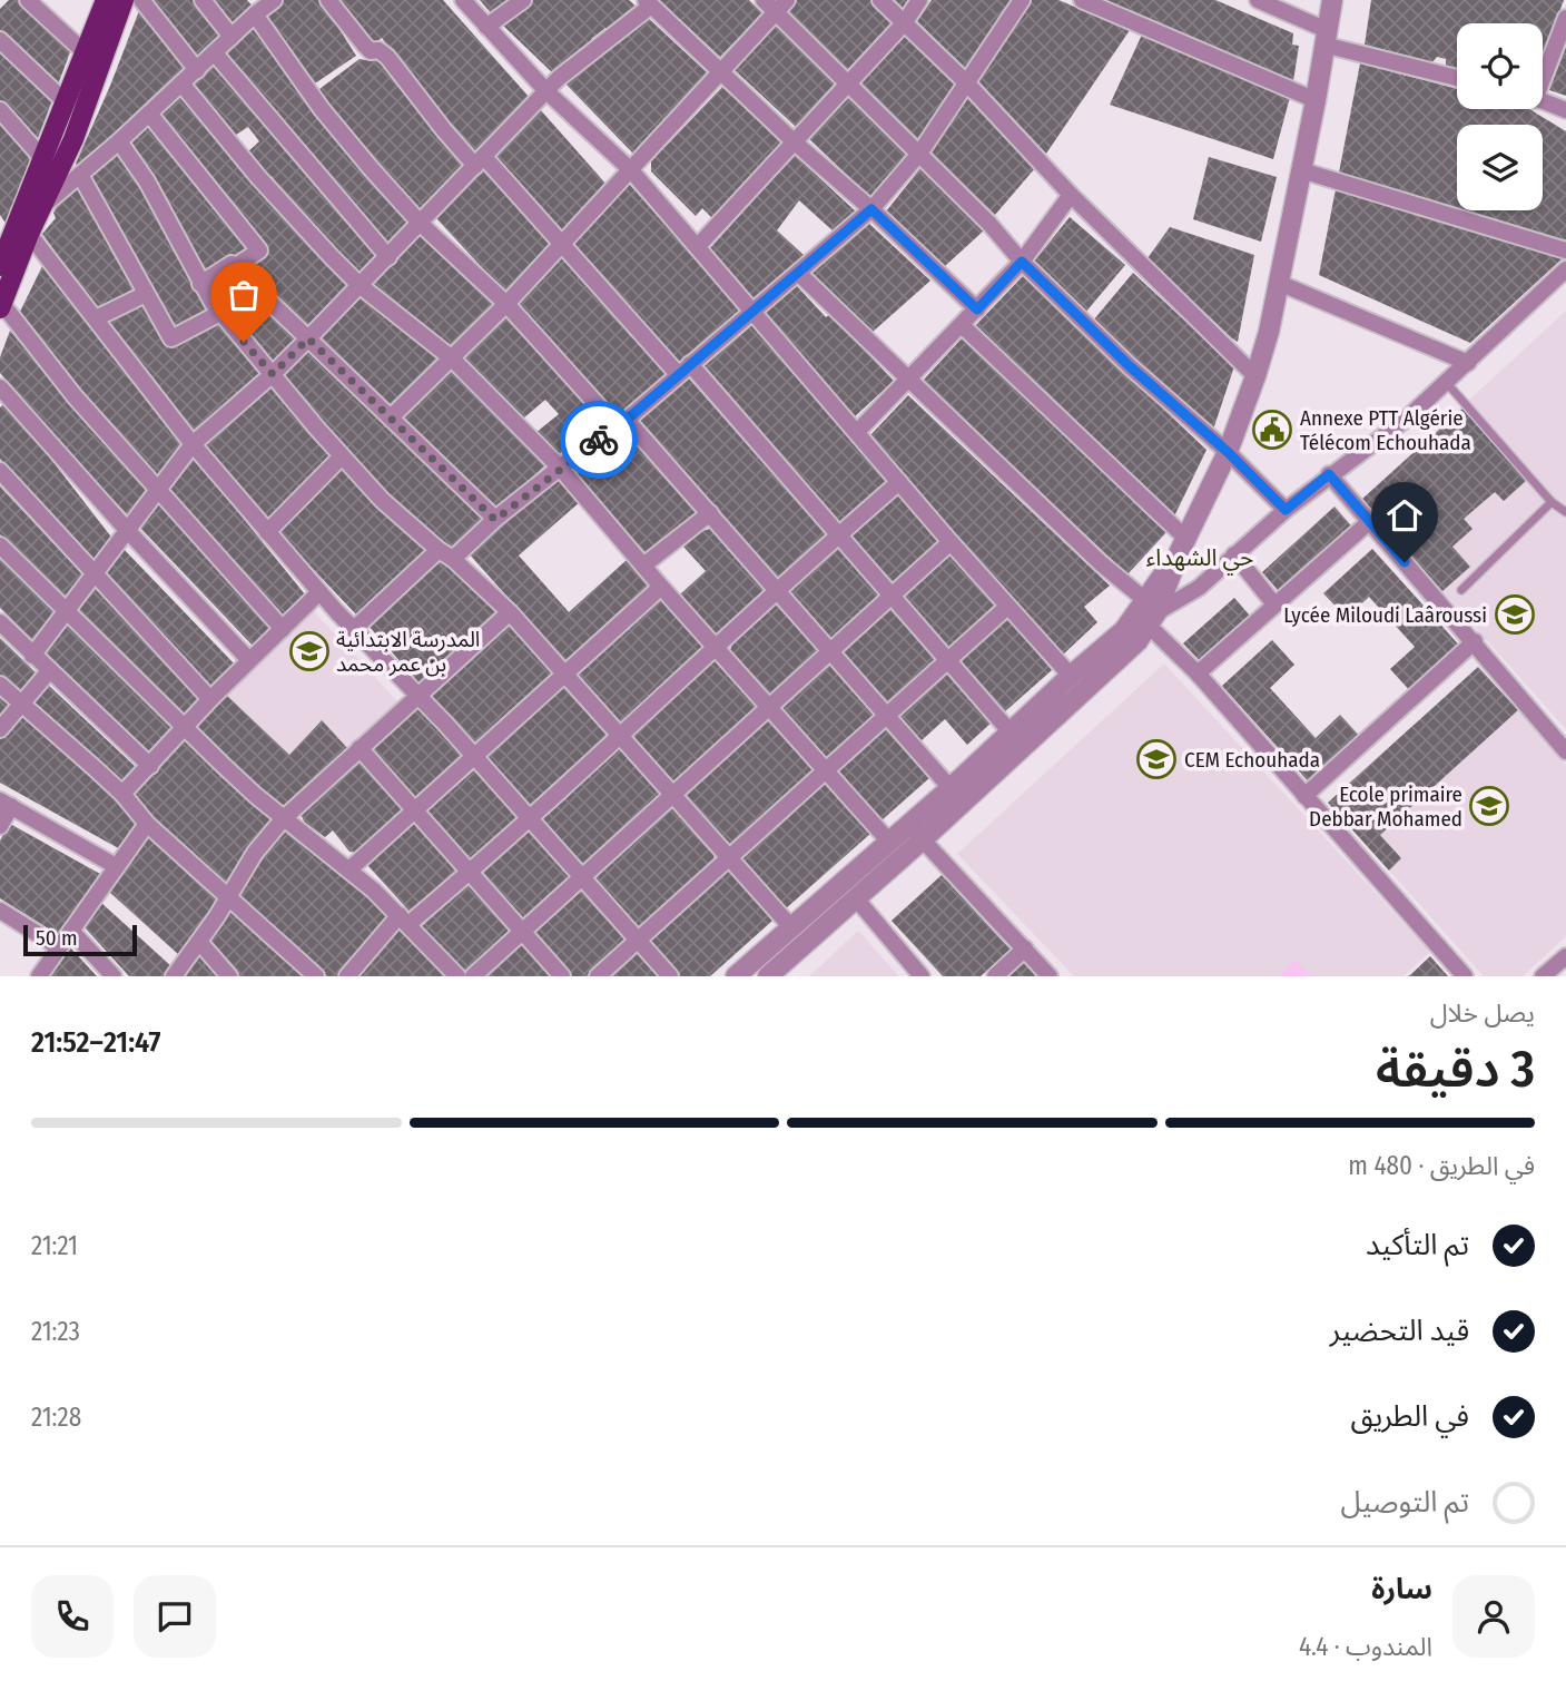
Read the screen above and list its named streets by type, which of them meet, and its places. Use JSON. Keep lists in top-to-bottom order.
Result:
{
  "districts": ["حي الشهداء"],
  "places": {
    "public building": ["Annexe PTT Algérie Télécom Echouhada"],
    "school or university": [
      "Lycée Miloudi Laâroussi",
      "المدرسة الابتدائية بن عمر محمد",
      "CEM Echouhada",
      "Ecole primaire Debbar Mohamed"
    ]
  },
  "scale_bar": "50 m",
  "page": {
    "scale": "50 m",
    "heading": ["3 دقيقة", "يصل خلال", "21:47–21:52"],
    "panel": ["سارة", "المندوب · 4.4"],
    "bar": "في الطريق · 480 m",
    "list": [
      ["تم التأكيد", "21:21"],
      ["قيد التحضير", "21:23"],
      ["في الطريق", "21:28"],
      "تم التوصيل"
    ]
  }
}
